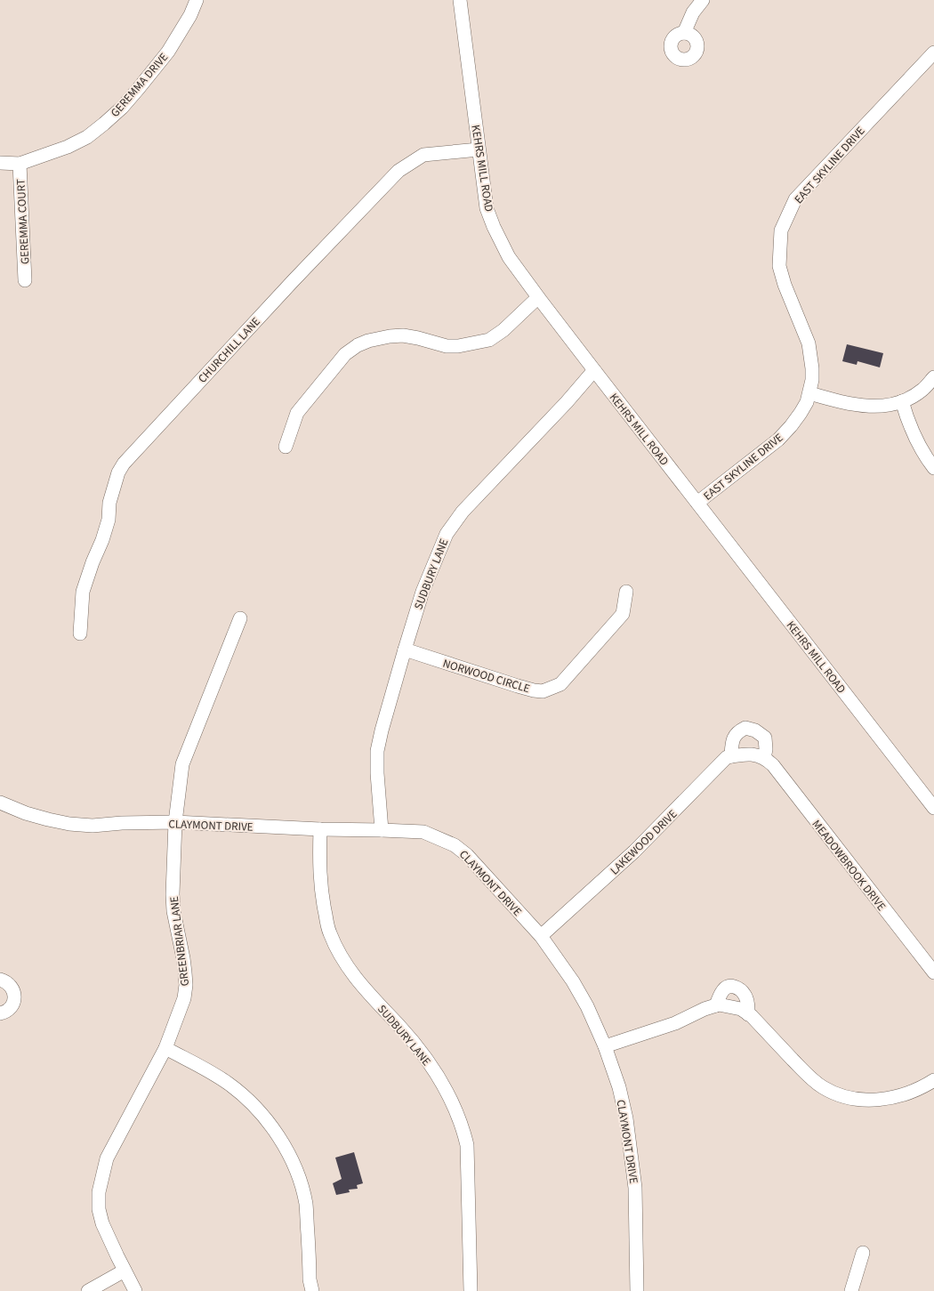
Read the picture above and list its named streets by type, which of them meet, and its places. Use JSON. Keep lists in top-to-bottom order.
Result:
{
  "streets": {
    "street": [
      "GEREMMA DRIVE",
      "EAST SKYLINE DRIVE",
      "KEHRS MILL ROAD",
      "GEREMMA COURT",
      "CHURCHILL LANE",
      "SUDBURY LANE",
      "NORWOOD CIRCLE",
      "CLAYMONT DRIVE",
      "LAKEWOOD DRIVE",
      "MEADOWBROOK DRIVE",
      "GREENBRIAR LANE"
    ]
  },
  "crossings": [
    ["GEREMMA DRIVE", "GEREMMA COURT"],
    ["EAST SKYLINE DRIVE", "KEHRS MILL ROAD"],
    ["KEHRS MILL ROAD", "CHURCHILL LANE"],
    ["KEHRS MILL ROAD", "SUDBURY LANE"],
    ["SUDBURY LANE", "NORWOOD CIRCLE"],
    ["SUDBURY LANE", "CLAYMONT DRIVE"],
    ["CLAYMONT DRIVE", "LAKEWOOD DRIVE"],
    ["CLAYMONT DRIVE", "GREENBRIAR LANE"],
    ["LAKEWOOD DRIVE", "MEADOWBROOK DRIVE"]
  ]
}
